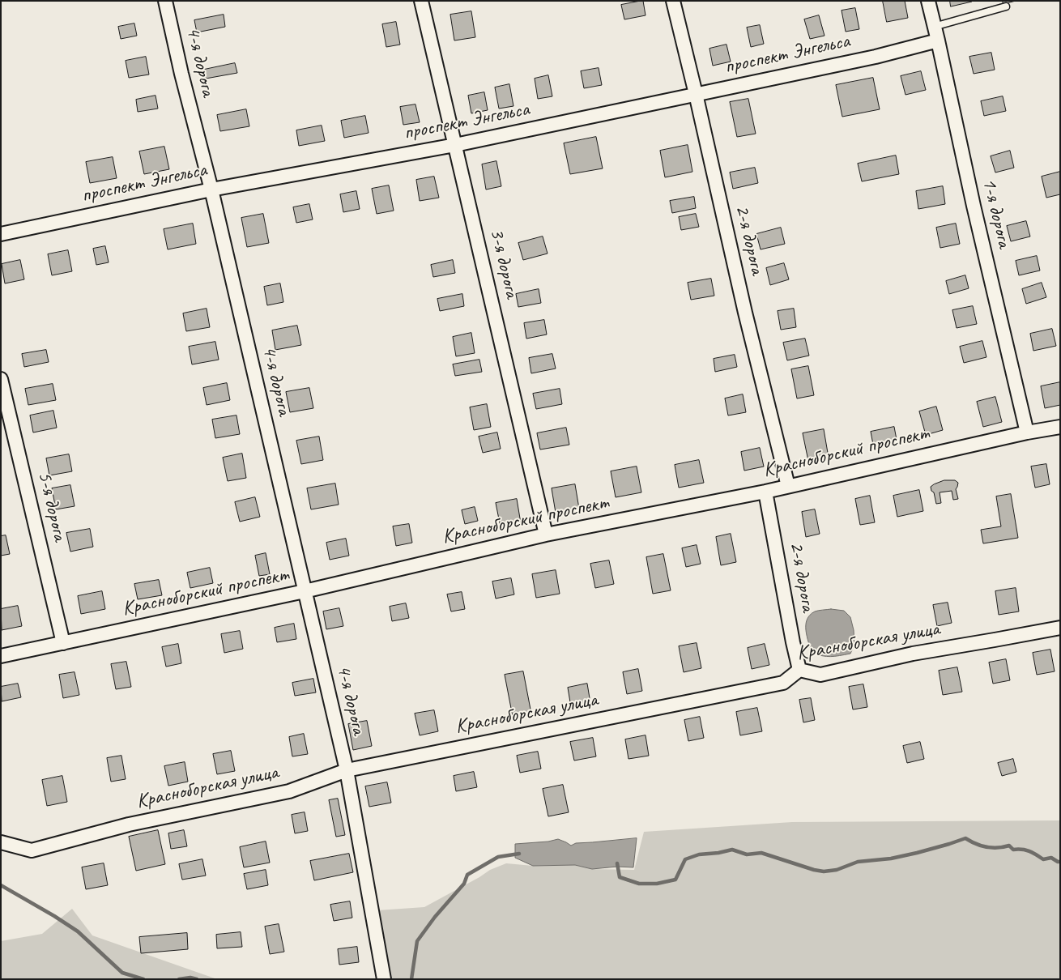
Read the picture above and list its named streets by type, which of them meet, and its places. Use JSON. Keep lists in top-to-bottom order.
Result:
{
  "streets": {
    "street": [
      "проспект Энгельса",
      "4-я дорога",
      "1-я дорога",
      "2-я дорога",
      "3-я дорога",
      "Красноборский проспект",
      "5-я дорога",
      "Красноборская улица"
    ]
  },
  "crossings": [
    ["проспект Энгельса", "4-я дорога"],
    ["проспект Энгельса", "1-я дорога"],
    ["проспект Энгельса", "2-я дорога"],
    ["проспект Энгельса", "3-я дорога"],
    ["4-я дорога", "Красноборский проспект"],
    ["4-я дорога", "Красноборская улица"],
    ["1-я дорога", "Красноборский проспект"],
    ["2-я дорога", "Красноборский проспект"],
    ["2-я дорога", "Красноборская улица"],
    ["3-я дорога", "Красноборский проспект"],
    ["Красноборский проспект", "5-я дорога"]
  ]
}
